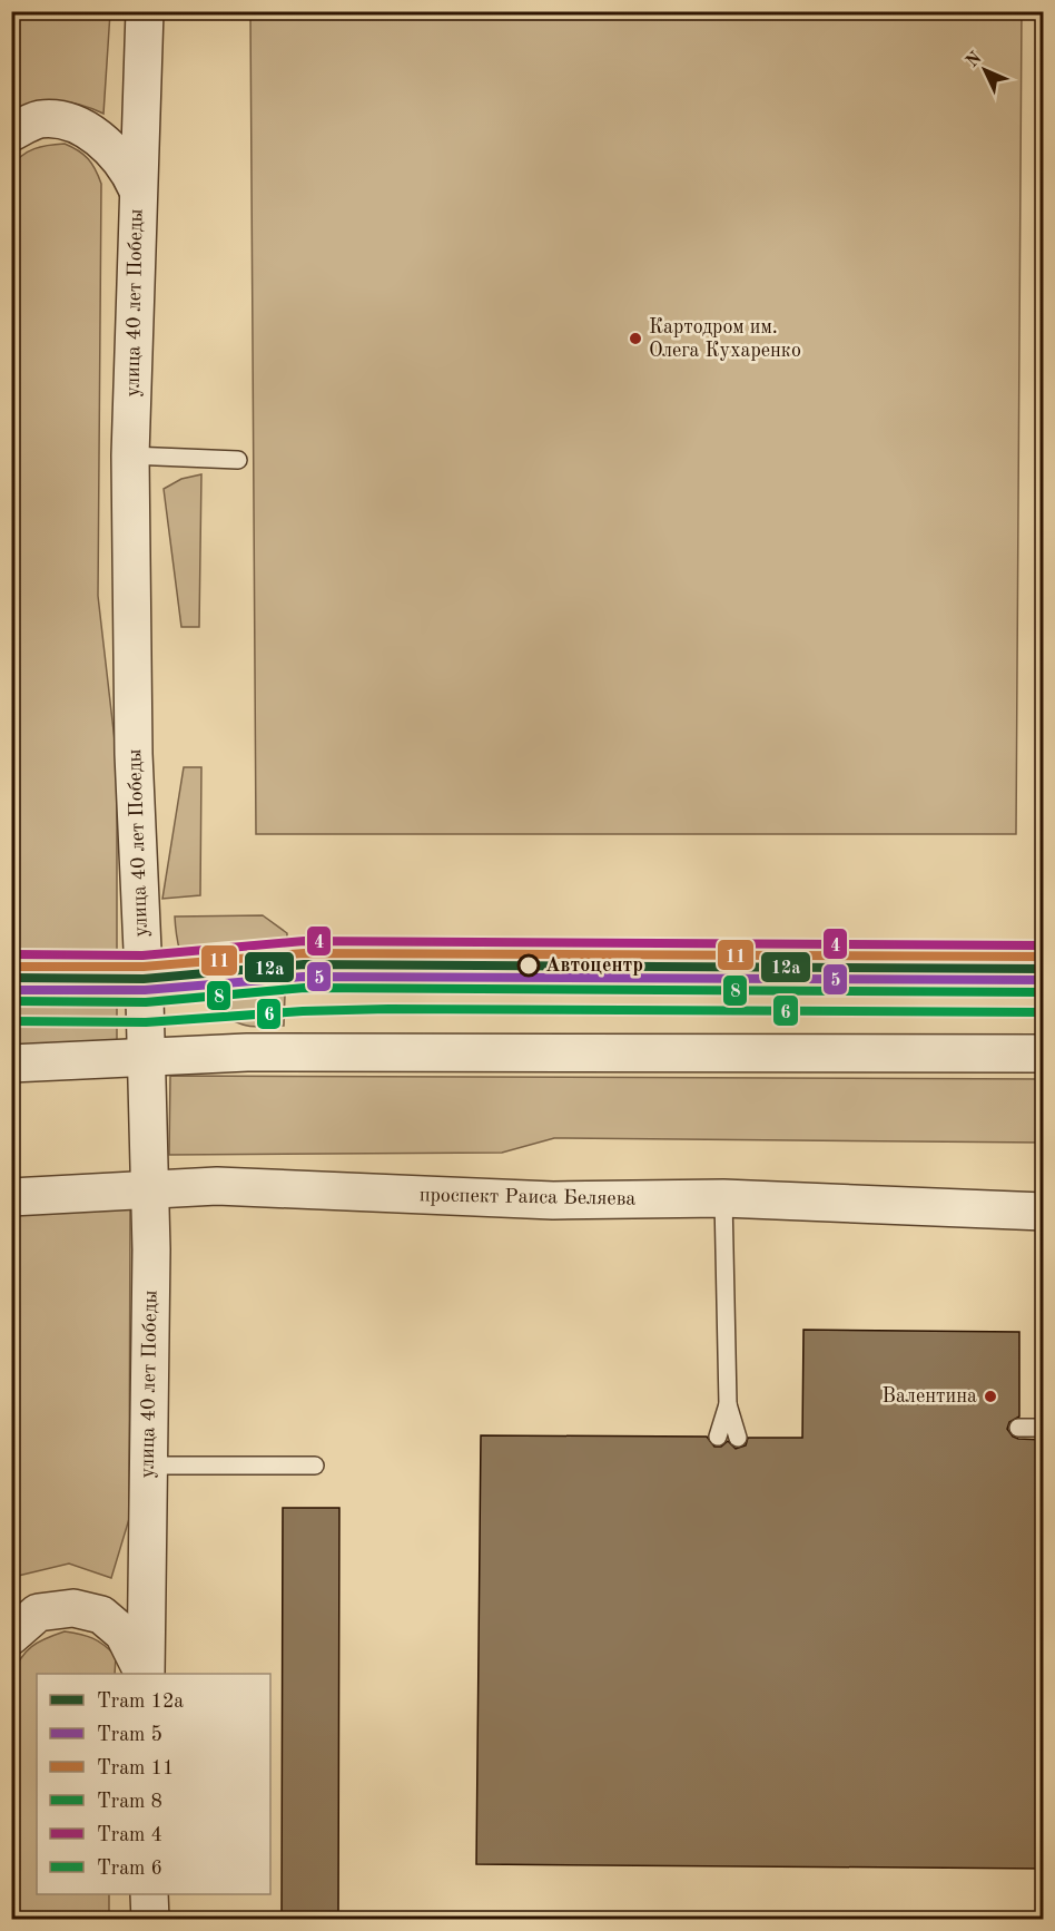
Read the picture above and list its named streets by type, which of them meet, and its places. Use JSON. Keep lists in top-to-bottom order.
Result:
{
  "streets": {
    "street": ["улица 40 лет Победы", "проспект Раиса Беляева"]
  },
  "crossings": [
    ["улица 40 лет Победы", "проспект Раиса Беляева"]
  ],
  "places": ["Картодром им. Олега Кухаренко", "Автоцентр", "Валентина"],
  "lines": [
    "tram line 4",
    "tram line 11",
    "tram line 12а",
    "tram line 5",
    "tram line 8",
    "tram line 6"
  ],
  "legend": [
    "Tram 12а",
    "Tram 5",
    "Tram 11",
    "Tram 8",
    "Tram 4",
    "Tram 6"
  ],
  "north": "top left"
}
